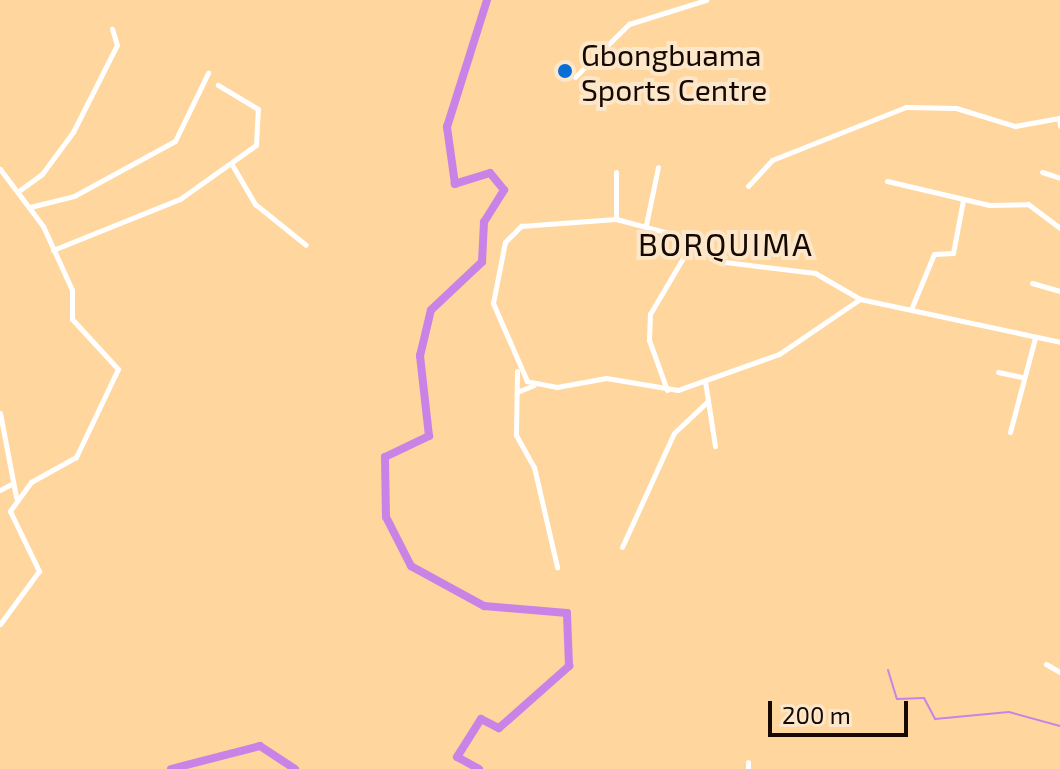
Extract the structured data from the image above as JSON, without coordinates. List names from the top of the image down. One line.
{"districts":["BORQUIMA"],"places":["Gbongbuama Sports Centre"],"scale_bar":"200 m"}
